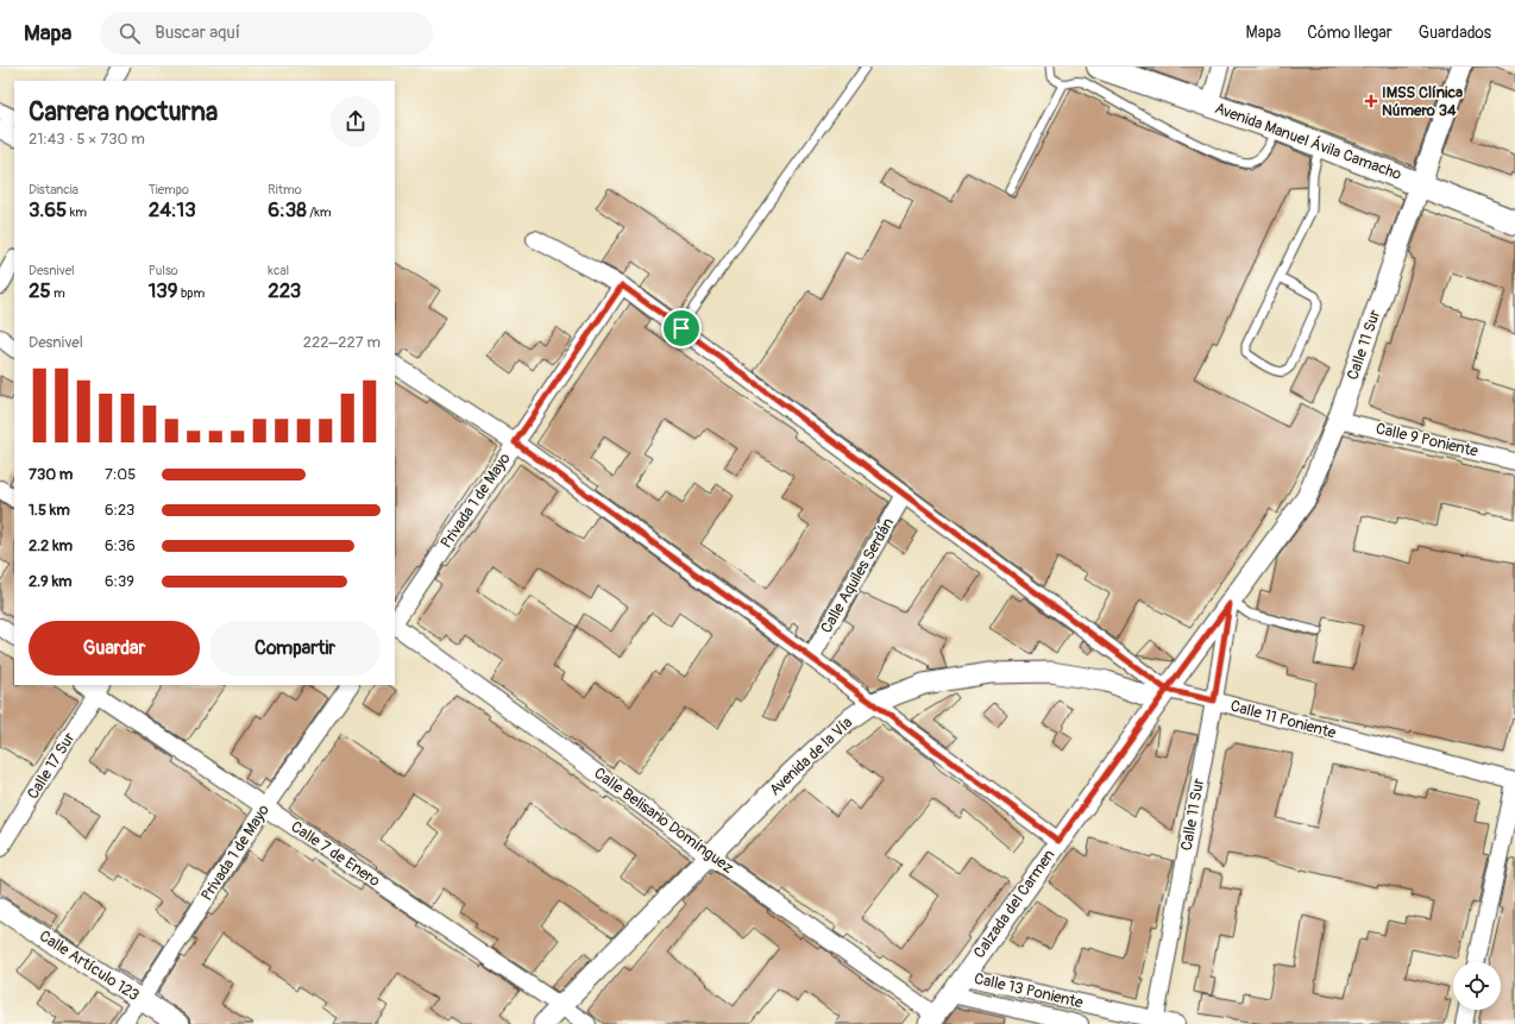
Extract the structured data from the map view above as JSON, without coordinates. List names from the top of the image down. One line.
{"streets":{"main road":["Avenida Manuel Ávila Camacho"],"street":["Calle 11 Sur","Calle 9 Poniente","Privada 1 de Mayo","Calle Aquiles Serdán","Calle 11 Poniente","Avenida de la Vía","Calle 17 Sur","Calle Belisario Domínguez","Calle 7 de Enero","Calzada del Carmen","Calle Artículo 123","Calle 13 Poniente"]},"crossings":[["Avenida Manuel Ávila Camacho","Calle 11 Sur"],["Calle 11 Sur","Calle 9 Poniente"],["Calle 11 Sur","Calle 11 Poniente"],["Calle 11 Sur","Calzada del Carmen"],["Calle 11 Sur","Calle 13 Poniente"],["Privada 1 de Mayo","Calle 11 Poniente"],["Privada 1 de Mayo","Calle 7 de Enero"],["Privada 1 de Mayo","Calle Artículo 123"],["Calle Aquiles Serdán","Calle 11 Poniente"],["Calle 11 Poniente","Avenida de la Vía"],["Calle 11 Poniente","Calzada del Carmen"],["Avenida de la Vía","Calle Belisario Domínguez"],["Avenida de la Vía","Calle 7 de Enero"],["Avenida de la Vía","Calzada del Carmen"],["Calle 17 Sur","Calle 7 de Enero"],["Calle Belisario Domínguez","Calzada del Carmen"],["Calzada del Carmen","Calle 13 Poniente"]],"places":{"health":["IMSS Clínica Número 34"]},"page":{"header":"Mapa","search":"Buscar aquí","nav":["Mapa","Cómo llegar","Guardados"],"heading":["Carrera nocturna","21:43 · 5 × 730 m"],"stats":[["Distancia","3.65 km"],["Tiempo","24:13"],["Ritmo","6:38 /km"],["Desnivel","25 m"],["Pulso","139 bpm"],["kcal","223"]],"chart":["Desnivel","222–227 m"],"list":[{"name":"730 m","note":"7:05"},{"name":"1.5 km","note":"6:23"},{"name":"2.2 km","note":"6:36"},{"name":"2.9 km","note":"6:39"}],"buttons":["Guardar","Compartir"]}}
